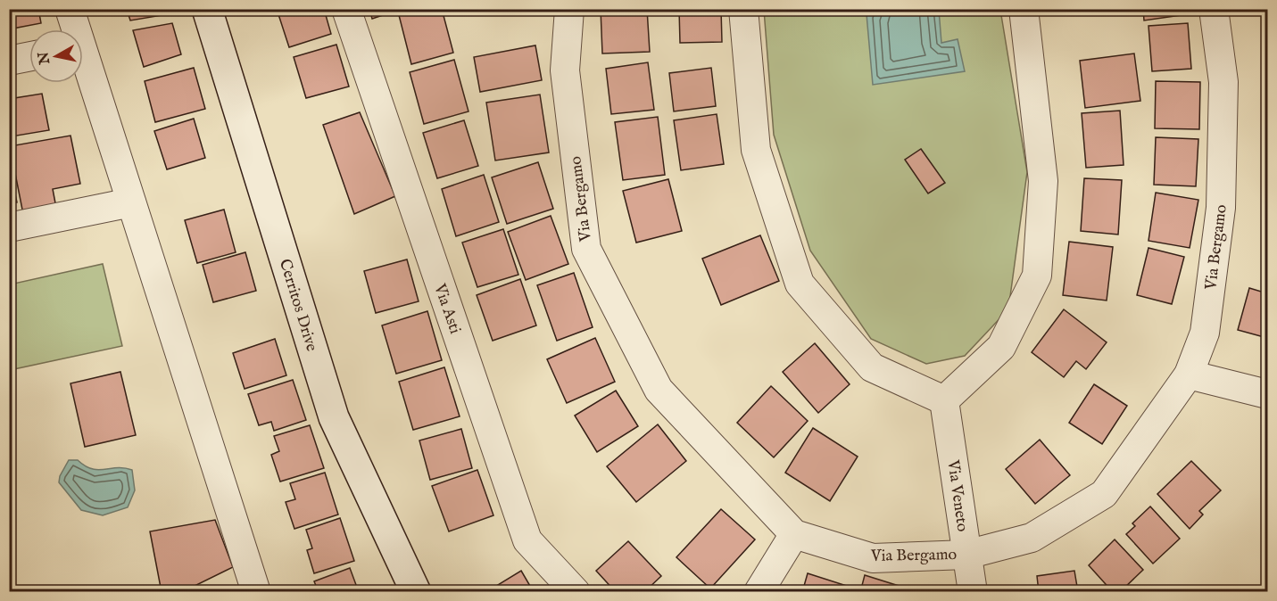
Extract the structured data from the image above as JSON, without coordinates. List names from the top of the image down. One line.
{"streets":{"street":["Via Bergamo","Cerritos Drive","Via Asti","Via Veneto"]},"crossings":[["Via Bergamo","Via Veneto"]],"north":"left"}
